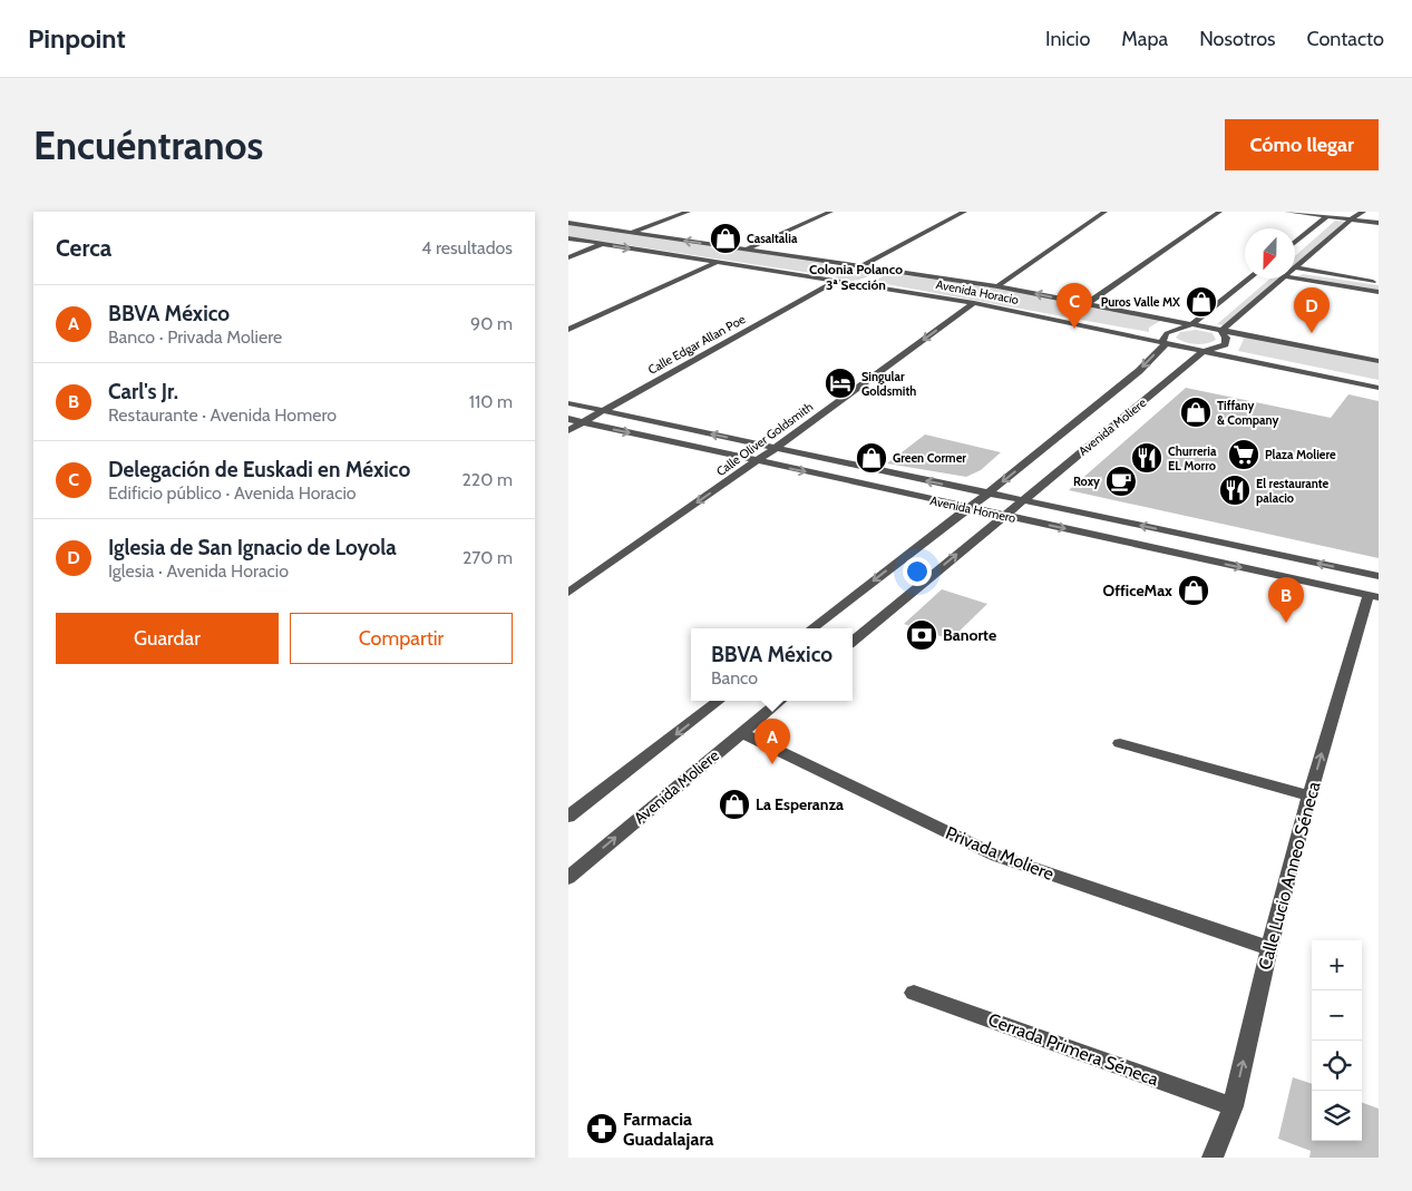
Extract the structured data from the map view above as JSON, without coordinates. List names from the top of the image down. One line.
{"streets":{"street":["Avenida Horacio","Calle Edgar Allan Poe","Avenida Moliere","Calle Oliver Goldsmith","Avenida Homero","Privada Moliere","Calle Lucio Anneo Séneca","Cerrada Primera Séneca"]},"crossings":[["Avenida Horacio","Calle Edgar Allan Poe"],["Avenida Horacio","Avenida Moliere"],["Avenida Horacio","Calle Oliver Goldsmith"],["Calle Edgar Allan Poe","Avenida Homero"],["Avenida Moliere","Avenida Homero"],["Avenida Moliere","Privada Moliere"],["Calle Oliver Goldsmith","Avenida Homero"],["Avenida Homero","Calle Lucio Anneo Séneca"],["Privada Moliere","Calle Lucio Anneo Séneca"],["Calle Lucio Anneo Séneca","Cerrada Primera Séneca"]],"one_way":["Calle Oliver Goldsmith","Calle Lucio Anneo Séneca"],"districts":["Colonia Polanco 3ª Sección"],"places":{"shop":["CasaItalia","Puros Valle MX","Tiffany & Company","Green Cormer","OfficeMax","La Esperanza"],"hotel":["Singular Goldsmith"],"supermarket":["Plaza Moliere"],"restaurant":["Churreria EL Morro","El restaurante palacio"],"cafe":["Roxy"],"bank":["Banorte"],"pharmacy":["Farmacia Guadalajara"]},"north":"bottom","page":{"header":"Pinpoint","nav":["Inicio","Mapa","Nosotros","Contacto"],"buttons":["Cómo llegar",["Guardar","Compartir"]],"title":"Encuéntranos","heading":["Cerca","4 resultados"],"pins":["C","D","B","A"],"list":[{"mark":"A","name":"BBVA México","note":"Banco · Privada Moliere","value":"90 m"},{"mark":"B","name":"Carl's Jr.","note":"Restaurante · Avenida Homero","value":"110 m"},{"mark":"C","name":"Delegación de Euskadi en México","note":"Edificio público · Avenida Horacio","value":"220 m"},{"mark":"D","name":"Iglesia de San Ignacio de Loyola","note":"Iglesia · Avenida Horacio","value":"270 m"}],"popup":["BBVA México","Banco"],"map_buttons":["+","−"]}}
